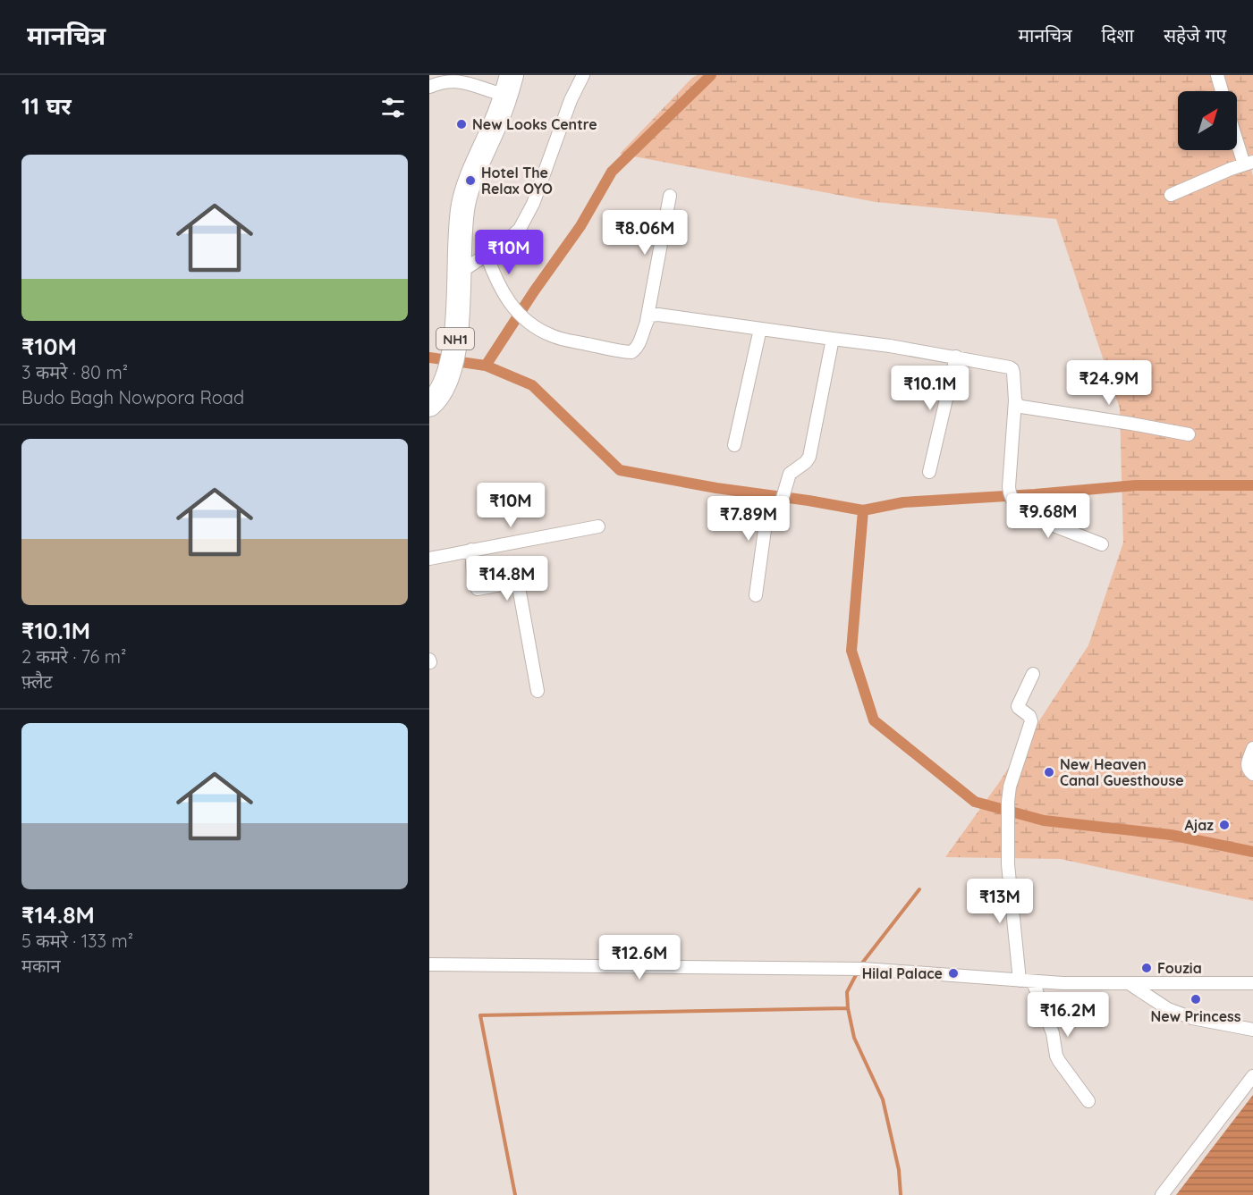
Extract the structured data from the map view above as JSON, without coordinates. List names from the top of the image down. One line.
{"streets":{"highway":["NH1"]},"places":["New Looks Centre","Hotel The Relax OYO","New Heaven Canal Guesthouse","Ajaz","Fouzia","Hilal Palace","New Princess"],"north":"top right","page":{"header":"मानचित्र","nav":["मानचित्र","दिशा","सहेजे गए"],"heading":"11 घर","list":[{"name":"₹10M","note":"3 कमरे · 80 m² · Budo Bagh Nowpora Road"},{"name":"₹10.1M","note":"2 कमरे · 76 m² · फ़्लैट"},{"name":"₹14.8M","note":"5 कमरे · 133 m² · मकान"}],"price":["₹8.06M","₹10M","₹24.9M","₹10.1M","₹10M","₹9.68M","₹7.89M","₹14.8M","₹13M","₹12.6M","₹16.2M"]}}
